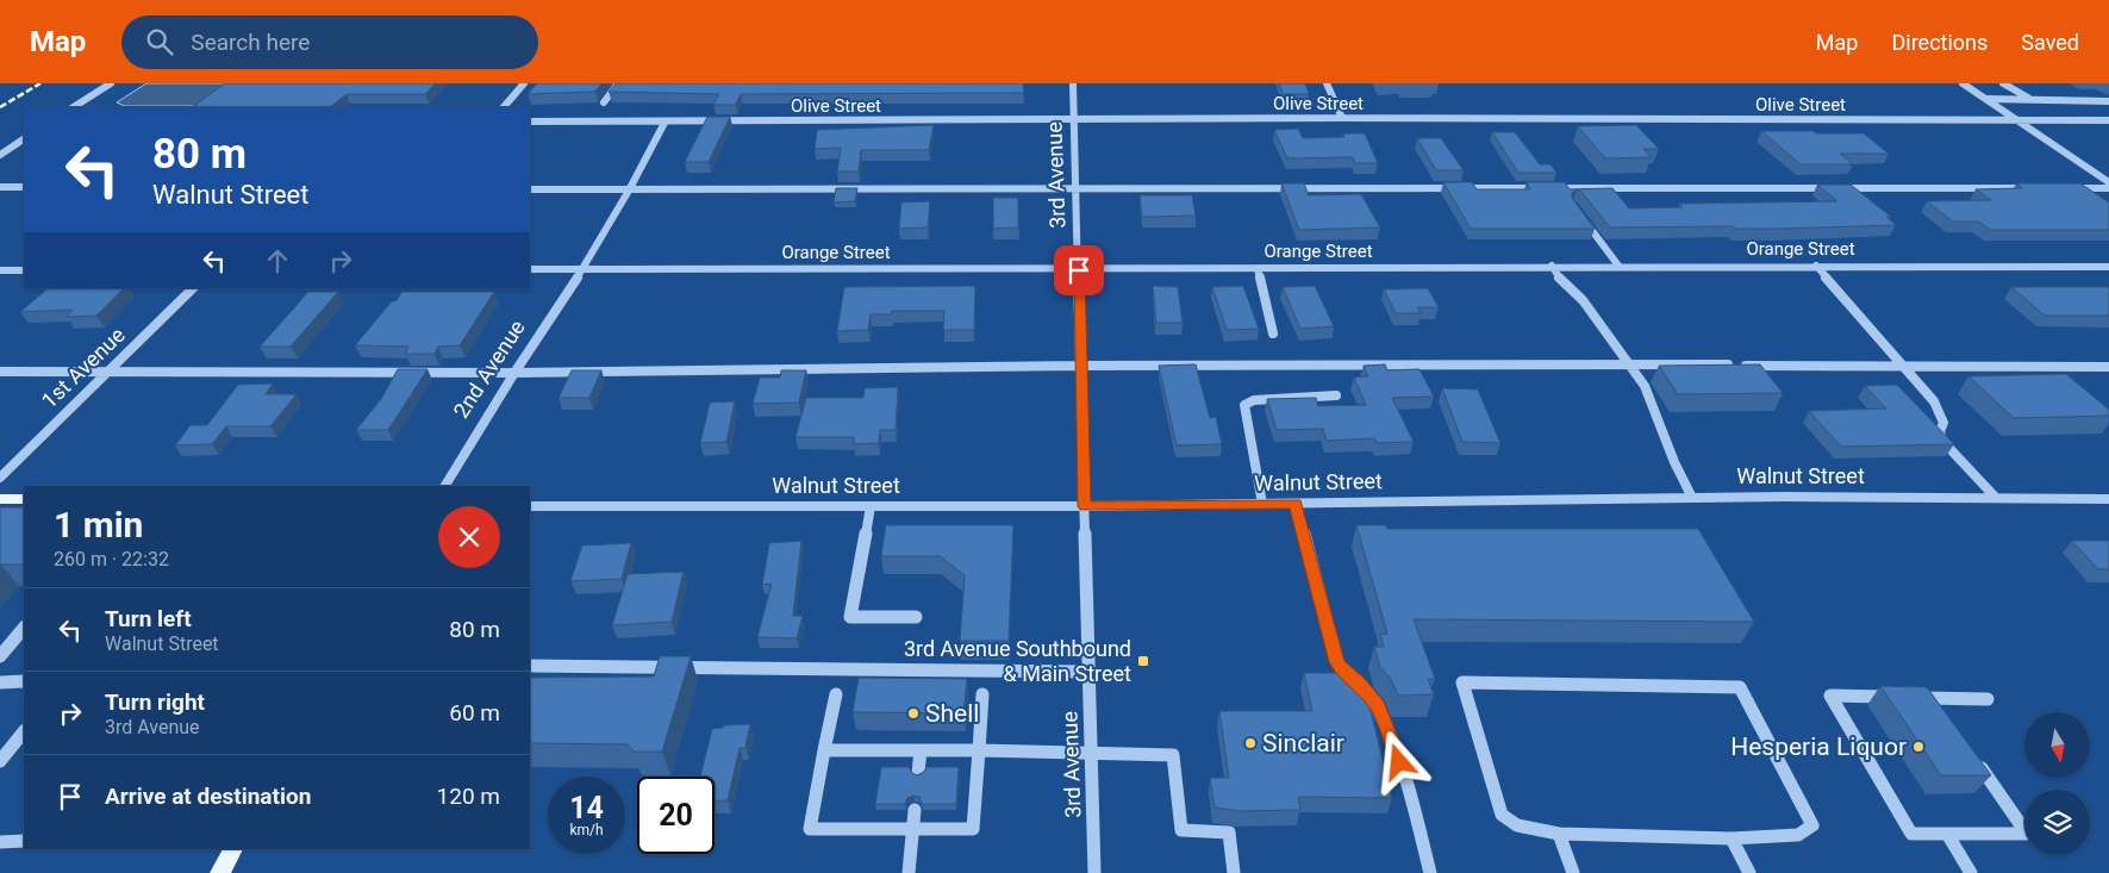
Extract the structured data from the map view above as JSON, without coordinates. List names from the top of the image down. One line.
{"streets":{"street":["Olive Street","3rd Avenue","Orange Street","1st Avenue","2nd Avenue","Walnut Street"]},"crossings":[["Olive Street","3rd Avenue"],["Olive Street","2nd Avenue"],["3rd Avenue","Orange Street"],["3rd Avenue","Walnut Street"],["Orange Street","2nd Avenue"]],"places":{"transit":["3rd Avenue Southbound & Main Street"],"other":["Shell","Sinclair","Hesperia Liquor"]},"north":"bottom","page":{"header":"Map","search":"Search here","nav":["Map","Directions","Saved"],"turn":["80 m","Walnut Street"],"heading":["1 min","260 m · 22:32"],"list":[{"name":"Turn left","note":"Walnut Street","value":"80 m"},{"name":"Turn right","note":"3rd Avenue","value":"60 m"},{"name":"Arrive at destination","value":"120 m"}],"speed":"14 km/h","limit":"20"}}
